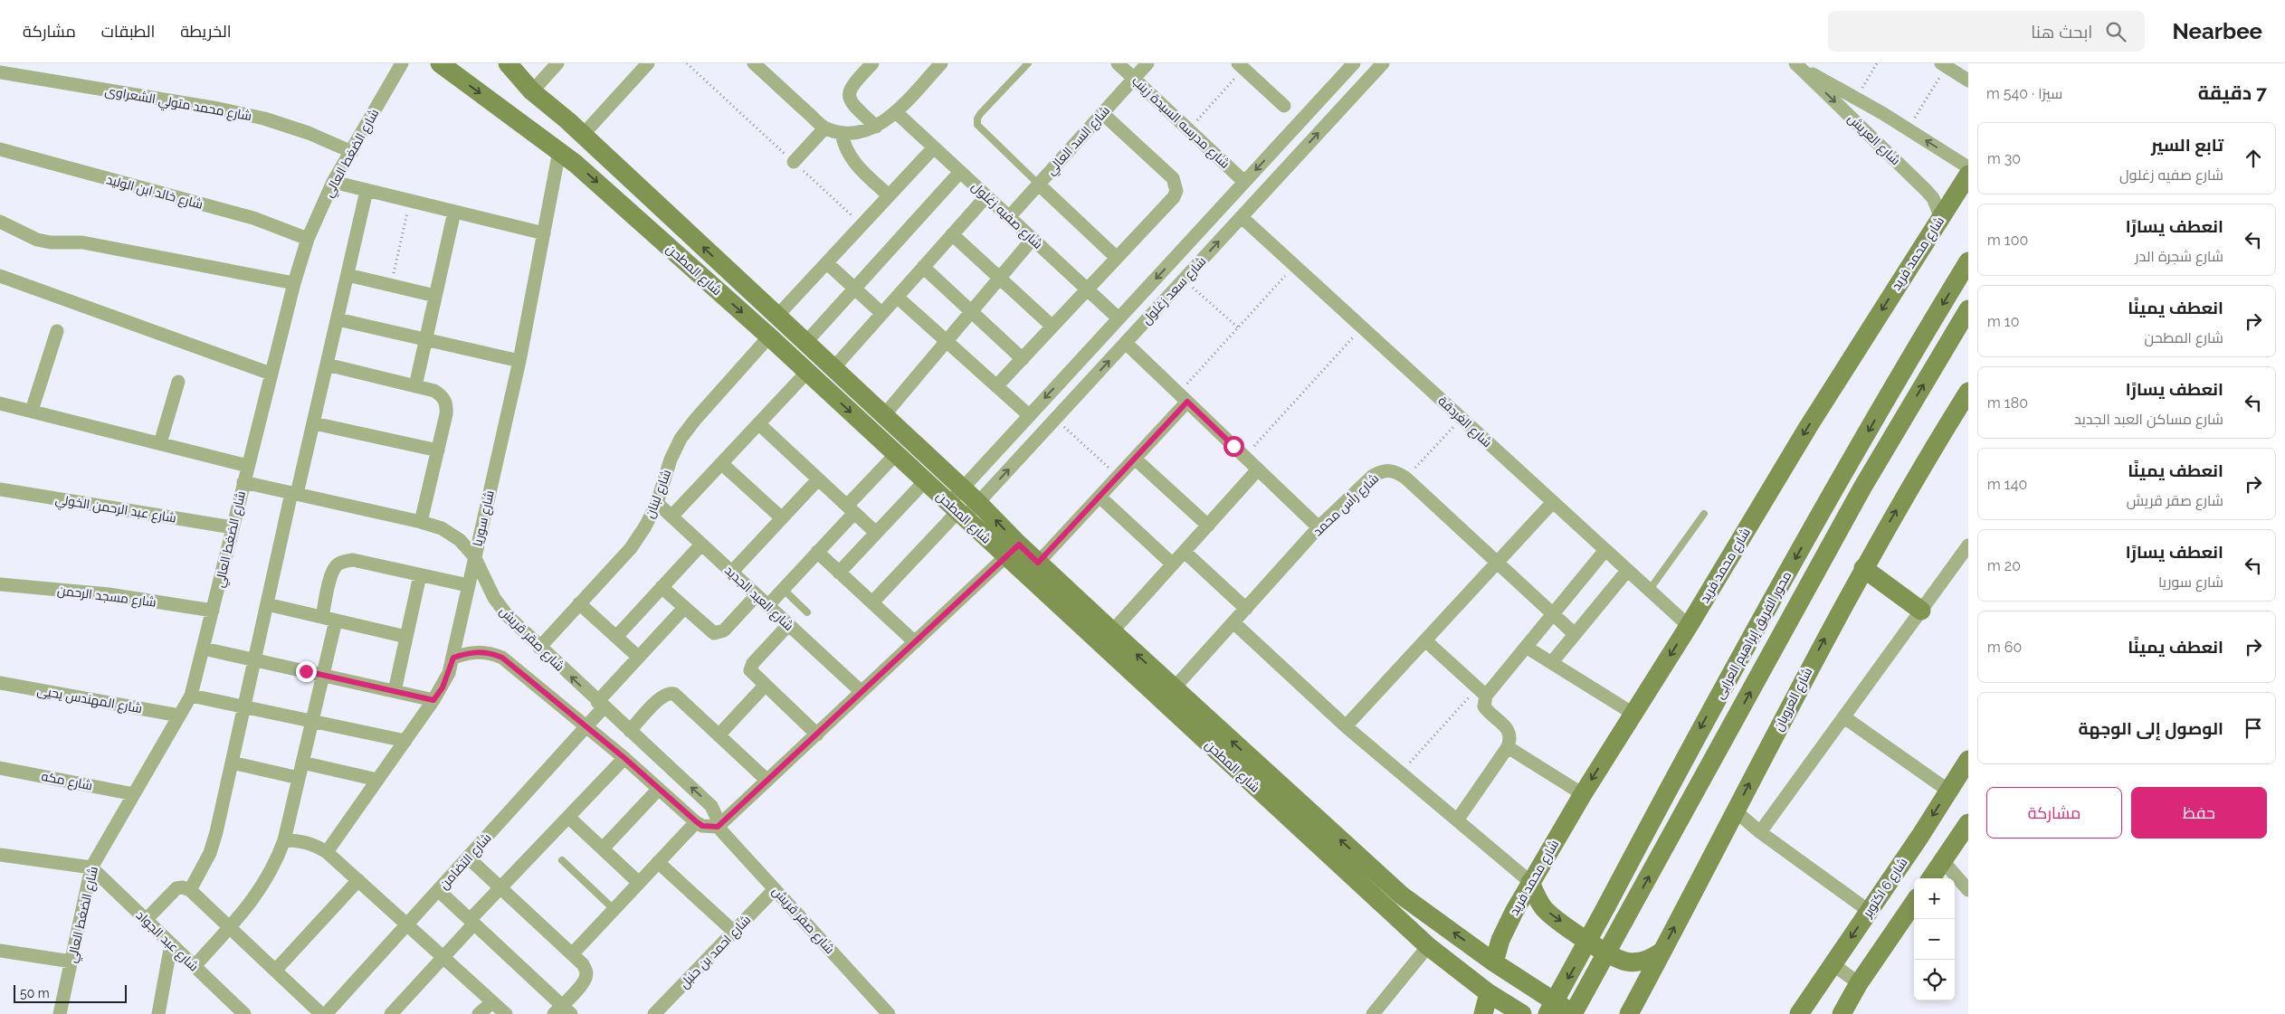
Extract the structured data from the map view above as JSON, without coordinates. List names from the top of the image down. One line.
{"streets":{"street":["شارع محمد متولي الشعراوى","شارع مدرسه السيدة زينب","شارع العريش","شارع السد العالي","شارع الضغط العالي","شارع خالد ابن الوليد","شارع صفيه زغلول","شارع محمد فريد","شارع المطحن","شارع سعد زغلول","شارع الغردقة","شارع لبنان","شارع رأس محمد","شارع عبد الرحمن الخولي","شارع سوريا","شارع مسجد الرحمن","شارع العبد الجديد","محور الفريق إبراهيم العرابى","شارع صقر قريش","شارع المهندس يحيى","شارع العروبان","شارع مكه","شارع التضامن","شارع 6 اكتوبر","شارع عبد الجواد","شارع احمد بن حنبل"]},"crossings":[["شارع محمد متولي الشعراوى","شارع الضغط العالي"],["شارع مدرسه السيدة زينب","شارع السد العالي"],["شارع مدرسه السيدة زينب","شارع سعد زغلول"],["شارع العريش","شارع محمد فريد"],["شارع السد العالي","شارع صفيه زغلول"],["شارع الضغط العالي","شارع خالد ابن الوليد"],["شارع الضغط العالي","شارع عبد الرحمن الخولي"],["شارع الضغط العالي","شارع مسجد الرحمن"],["شارع الضغط العالي","شارع صقر قريش"],["شارع الضغط العالي","شارع المهندس يحيى"],["شارع الضغط العالي","شارع مكه"],["شارع الضغط العالي","شارع عبد الجواد"],["شارع صفيه زغلول","شارع سعد زغلول"],["شارع محمد فريد","شارع المطحن"],["شارع محمد فريد","شارع الغردقة"],["شارع المطحن","شارع سعد زغلول"],["شارع المطحن","شارع لبنان"],["شارع المطحن","شارع رأس محمد"],["شارع المطحن","شارع سوريا"],["شارع المطحن","محور الفريق إبراهيم العرابى"],["شارع سعد زغلول","شارع الغردقة"],["شارع لبنان","شارع العبد الجديد"],["شارع لبنان","شارع صقر قريش"],["شارع سوريا","شارع صقر قريش"],["شارع صقر قريش","شارع التضامن"],["شارع صقر قريش","شارع احمد بن حنبل"]],"scale_bar":"50 m","page":{"header":"Nearbee","search":"ابحث هنا","nav":["الخريطة","الطبقات","مشاركة"],"heading":["7 دقيقة","سيرًا · 540 m"],"list":[["تابع السير","شارع صفيه زغلول","30 m"],["انعطف يسارًا","شارع شجرة الدر","100 m"],["انعطف يمينًا","شارع المطحن","10 m"],["انعطف يسارًا","شارع مساكن العبد الجديد","180 m"],["انعطف يمينًا","شارع صقر قريش","140 m"],["انعطف يسارًا","شارع سوريا","20 m"],["انعطف يمينًا","60 m"],"الوصول إلى الوجهة"],"buttons":["حفظ","مشاركة"],"map_buttons":["+","−"],"scale":"50 m"}}
